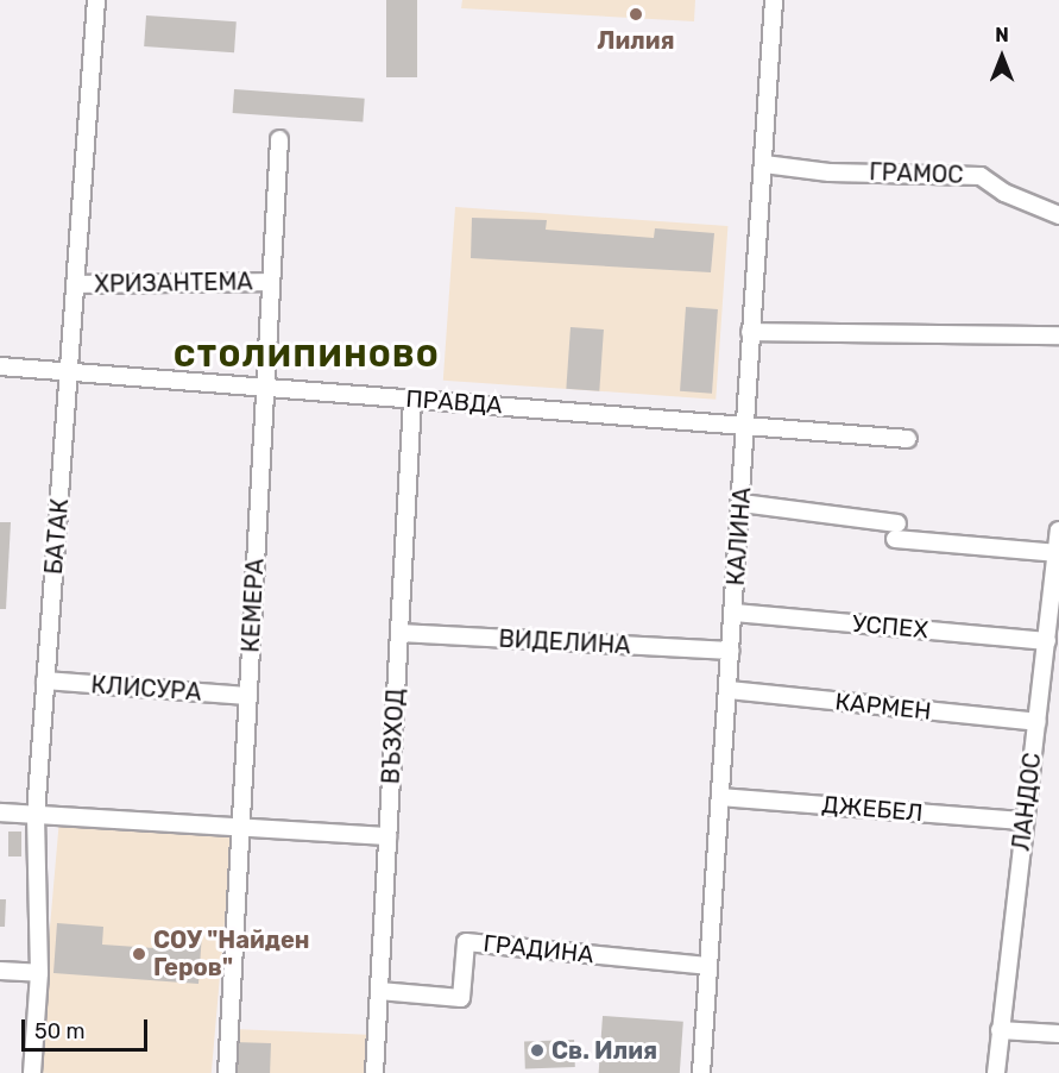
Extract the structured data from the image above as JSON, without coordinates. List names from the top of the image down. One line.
{"streets":{"street":["ГРАМОС","ХРИЗАНТЕМА","ПРАВДА","БАТАК","КАЛИНА","КЕМЕРА","УСПЕХ","ВИДЕЛИНА","КЛИСУРА","КАРМЕН","ВЪЗХОД","ЛАНДОС","ДЖЕБЕЛ","ГРАДИНА"]},"crossings":[["ГРАМОС","КАЛИНА"],["ХРИЗАНТЕМА","БАТАК"],["ХРИЗАНТЕМА","КЕМЕРА"],["ПРАВДА","БАТАК"],["ПРАВДА","КАЛИНА"],["ПРАВДА","КЕМЕРА"],["ПРАВДА","ВЪЗХОД"],["БАТАК","КЛИСУРА"],["КАЛИНА","УСПЕХ"],["КАЛИНА","ВИДЕЛИНА"],["КАЛИНА","КАРМЕН"],["КАЛИНА","ДЖЕБЕЛ"],["КАЛИНА","ГРАДИНА"],["КЕМЕРА","КЛИСУРА"],["УСПЕХ","ЛАНДОС"],["ВИДЕЛИНА","ВЪЗХОД"],["КАРМЕН","ЛАНДОС"],["ВЪЗХОД","ГРАДИНА"],["ЛАНДОС","ДЖЕБЕЛ"]],"districts":["СТОЛИПИНОВО"],"places":["Лилия","СОУ \"Найден Геров\"","Св. Илия"],"scale_bar":"50 m","north":"top"}
